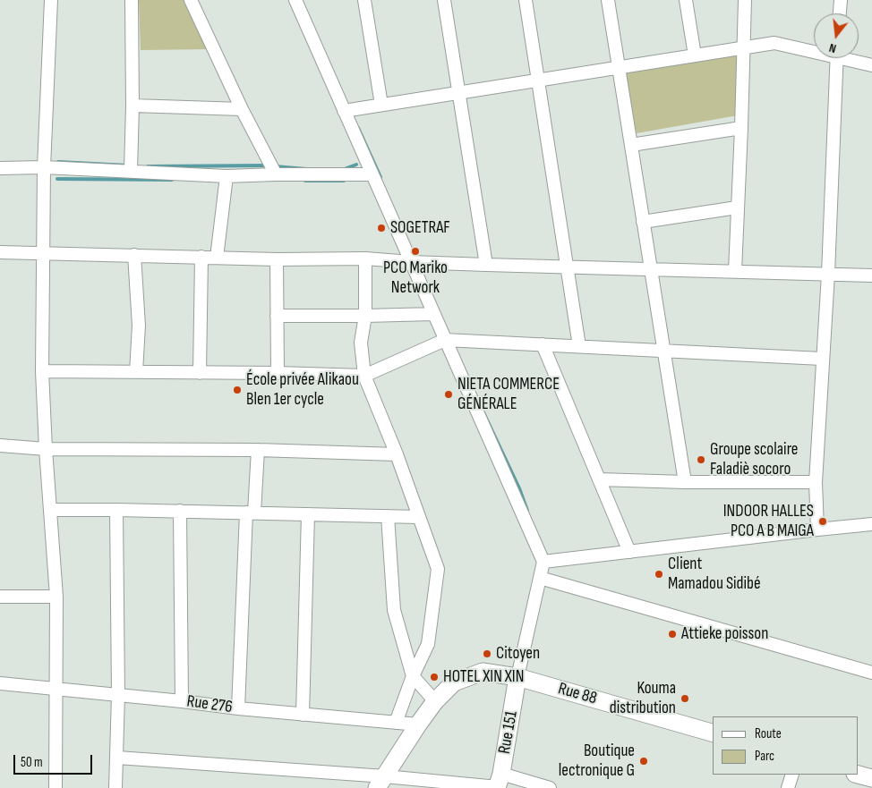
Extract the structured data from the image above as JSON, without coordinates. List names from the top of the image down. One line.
{"streets":{"main road":["Rue 88","Rue 151"],"street":["Rue 276"]},"crossings":[["Rue 88","Rue 276"],["Rue 88","Rue 151"]],"places":["SOGETRAF","PCO Mariko Network","École privée Alikaou Blen 1er cycle","NIETA COMMERCE GÉNÉRALE","Groupe scolaire Faladiè socoro","INDOOR HALLES PCO A B MAIGA","Client Mamadou Sidibé","Attieke poisson","Citoyen","HOTEL XIN XIN","Kouma distribution","Boutique lectronique G"],"legend":["Route","Parc"],"scale_bar":"50 m","north":"bottom"}
